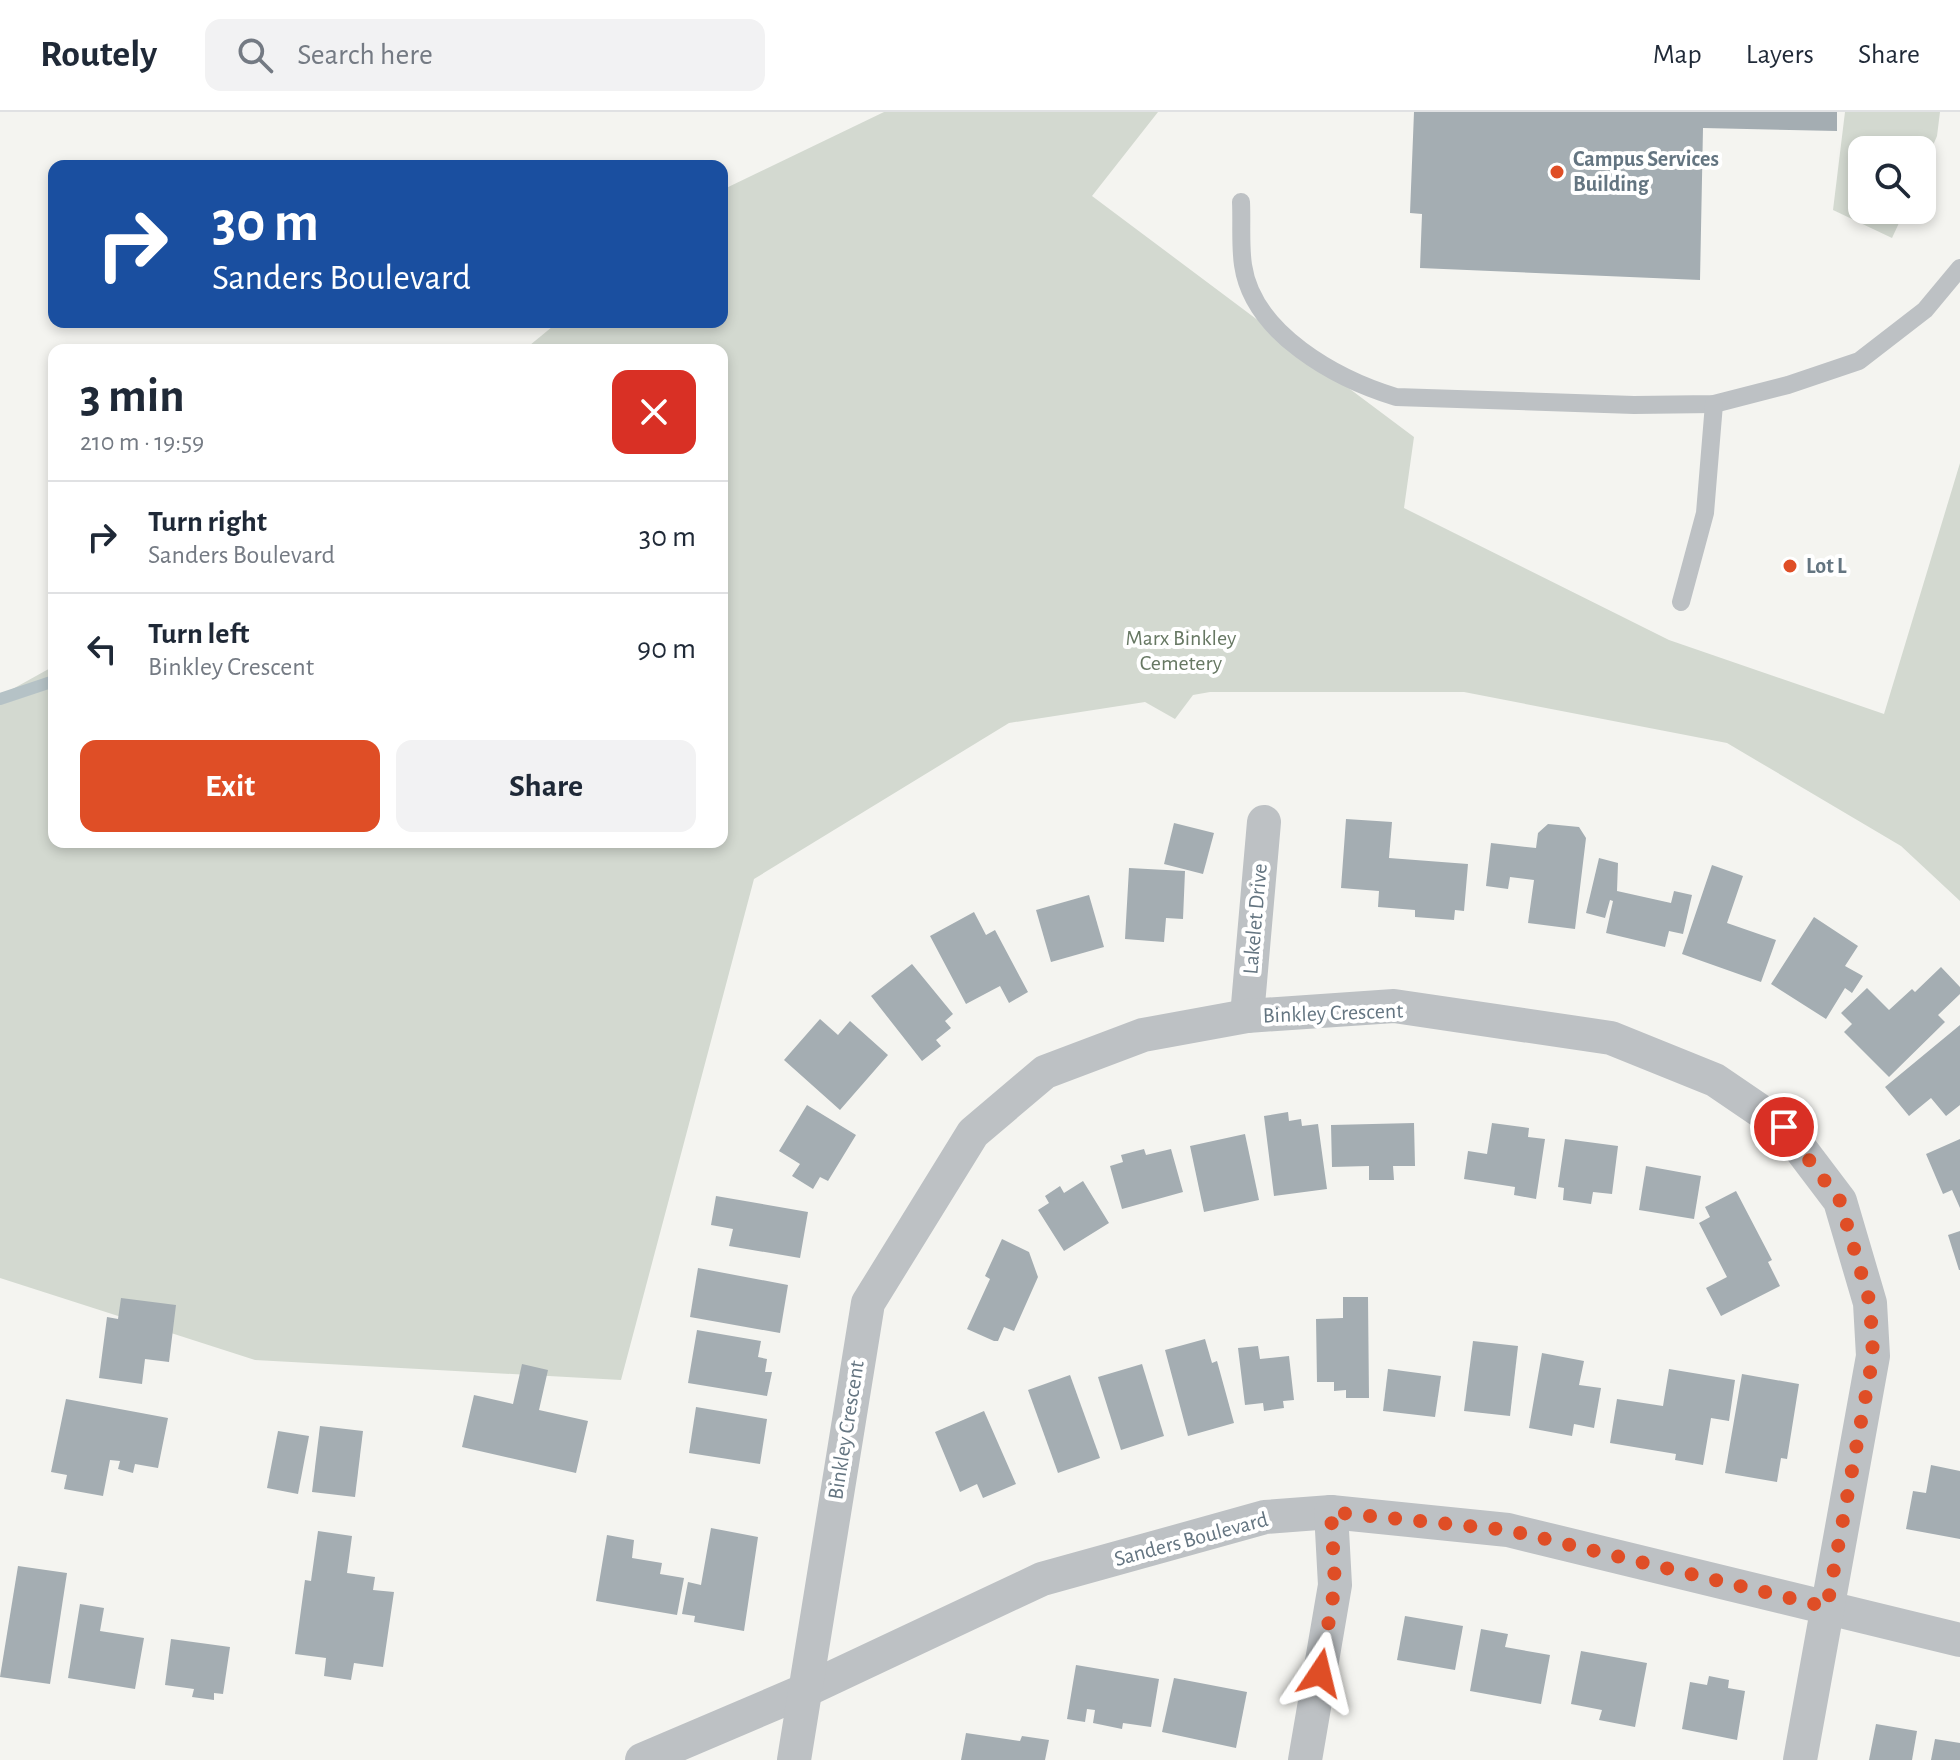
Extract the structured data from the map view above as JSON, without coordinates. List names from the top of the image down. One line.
{"streets":{"street":["Lakelet Drive","Binkley Crescent","Sanders Boulevard"]},"crossings":[["Lakelet Drive","Binkley Crescent"],["Binkley Crescent","Sanders Boulevard"]],"parks":["Marx Binkley Cemetery"],"places":["Campus Services Building","Lot L"],"page":{"header":"Routely","search":"Search here","nav":["Map","Layers","Share"],"turn":["30 m","Sanders Boulevard"],"heading":["3 min","210 m · 19:59"],"list":[{"name":"Turn right","note":"Sanders Boulevard","value":"30 m"},{"name":"Turn left","note":"Binkley Crescent","value":"90 m"}],"buttons":["Exit","Share"]}}
